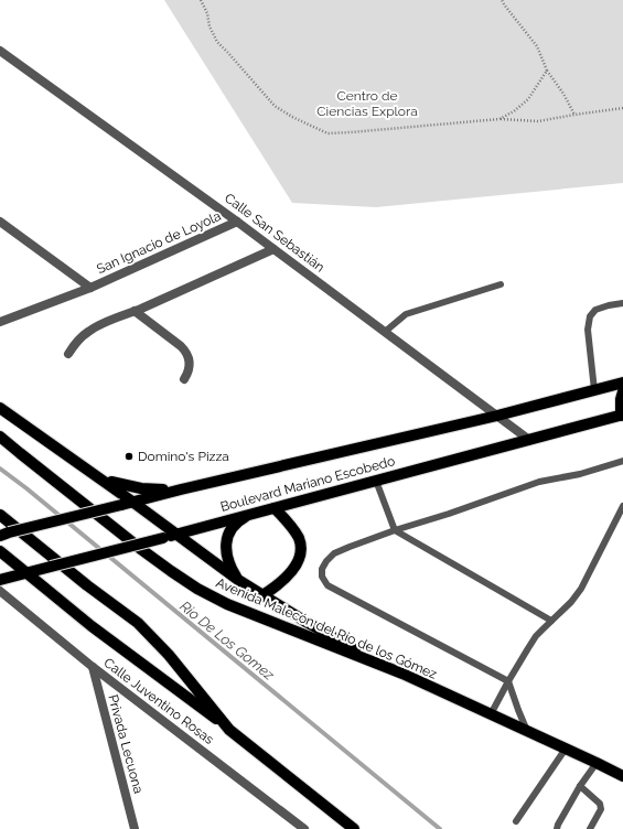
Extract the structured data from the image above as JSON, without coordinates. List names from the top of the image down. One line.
{"streets":{"main road":["Boulevard Mariano Escobedo","Avenida Malecón del Río de los Gómez"],"street":["Calle San Sebastián","San Ignacio de Loyola","Calle Juventino Rosas","Privada Lecuona"]},"crossings":[["Calle San Sebastián","San Ignacio de Loyola"],["Calle San Sebastián","Boulevard Mariano Escobedo"],["Calle Juventino Rosas","Privada Lecuona"]],"water":["Rio De Los Gomez"],"parks":["Centro de Ciencias Explora"],"places":["Domino's Pizza"]}
